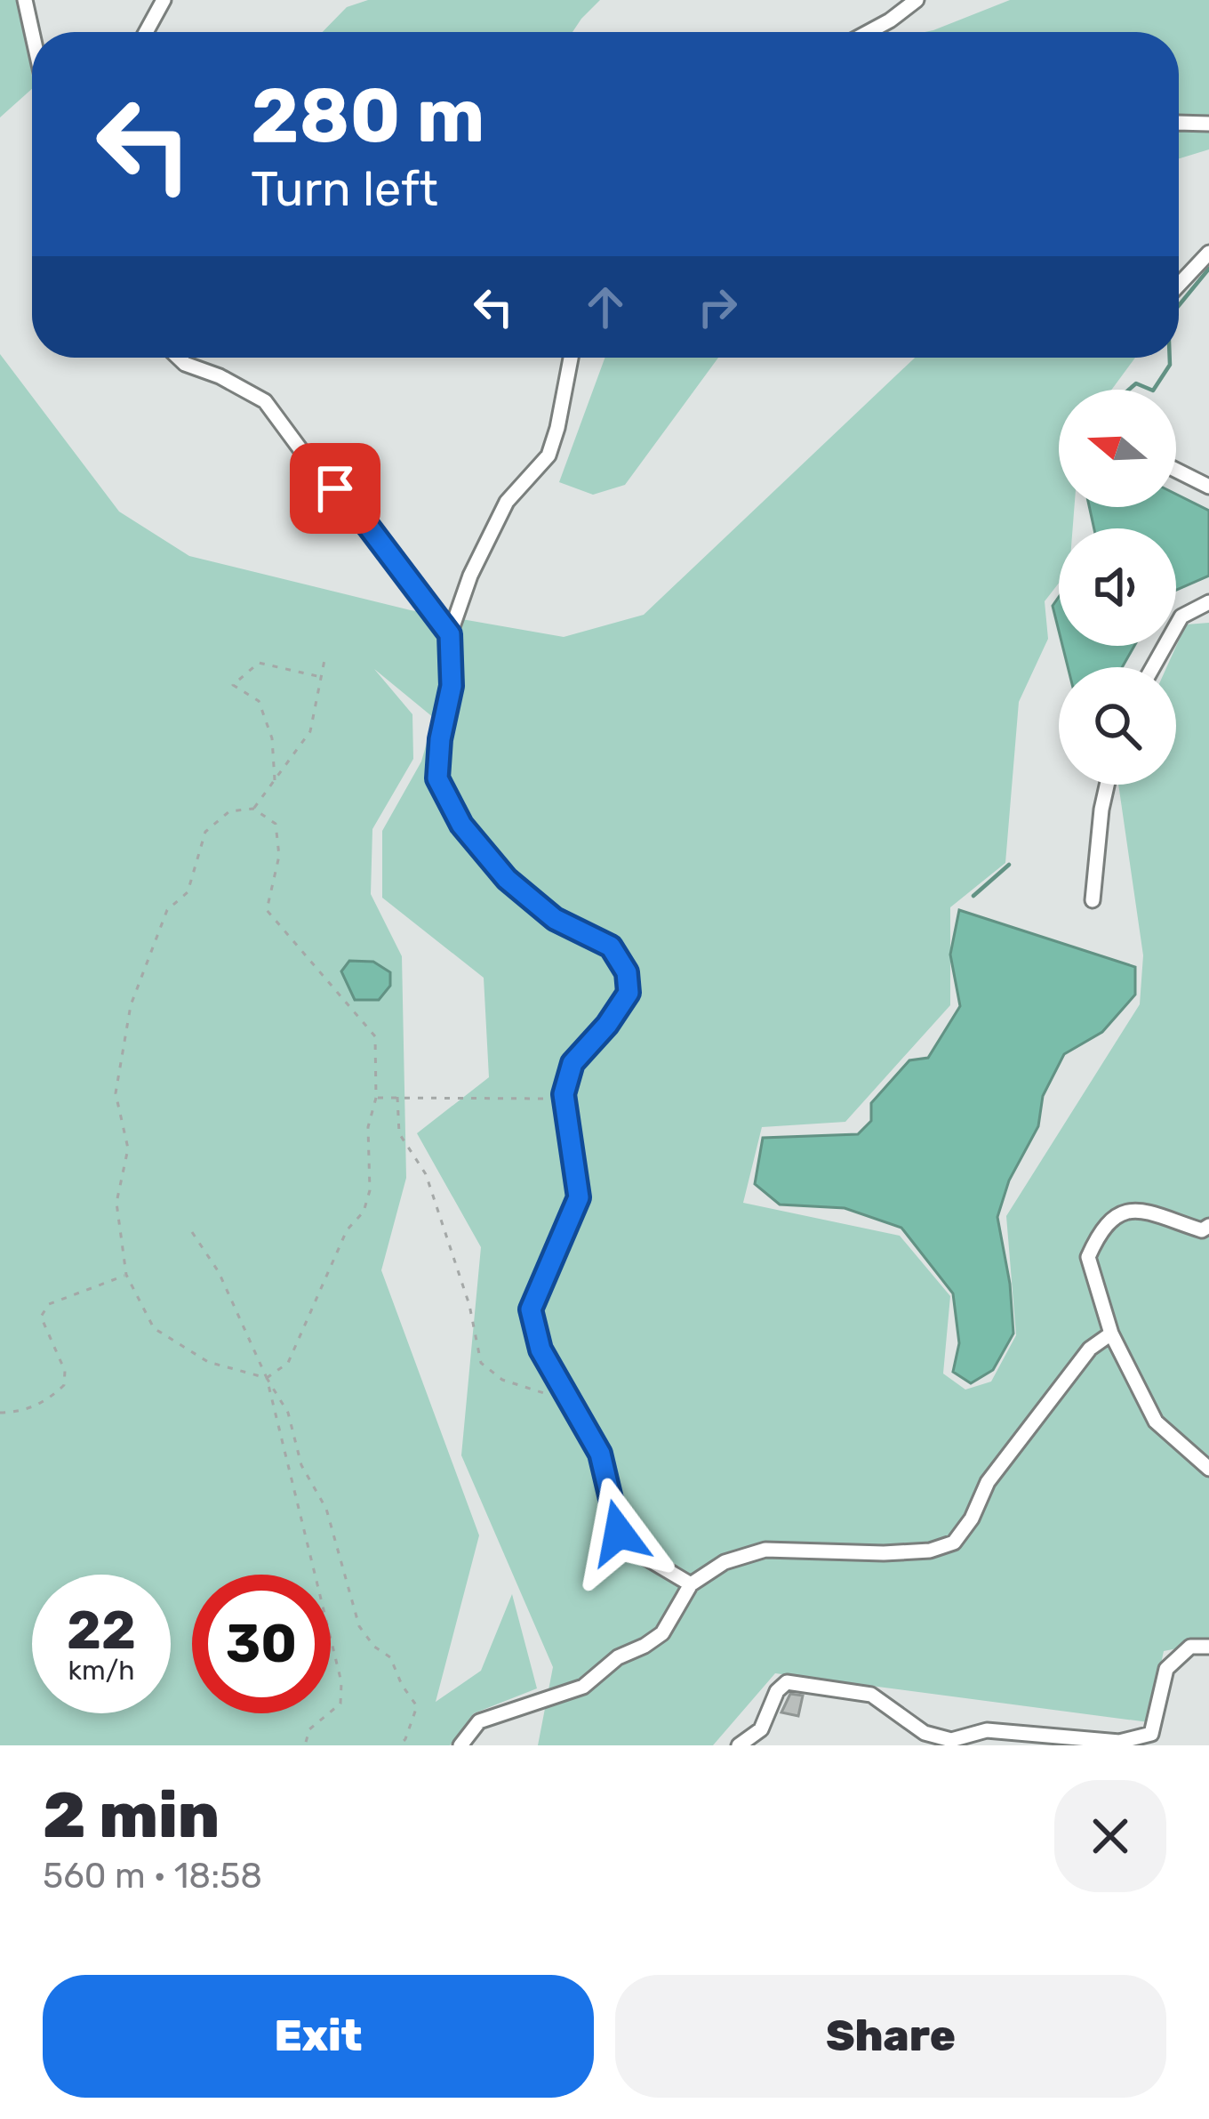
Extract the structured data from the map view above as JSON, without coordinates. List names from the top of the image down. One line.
{"north":"left","page":{"turn":["280 m","Turn left"],"speed":"22 km/h","limit":"30","heading":["2 min","560 m · 18:58"],"buttons":["Exit","Share"]}}
